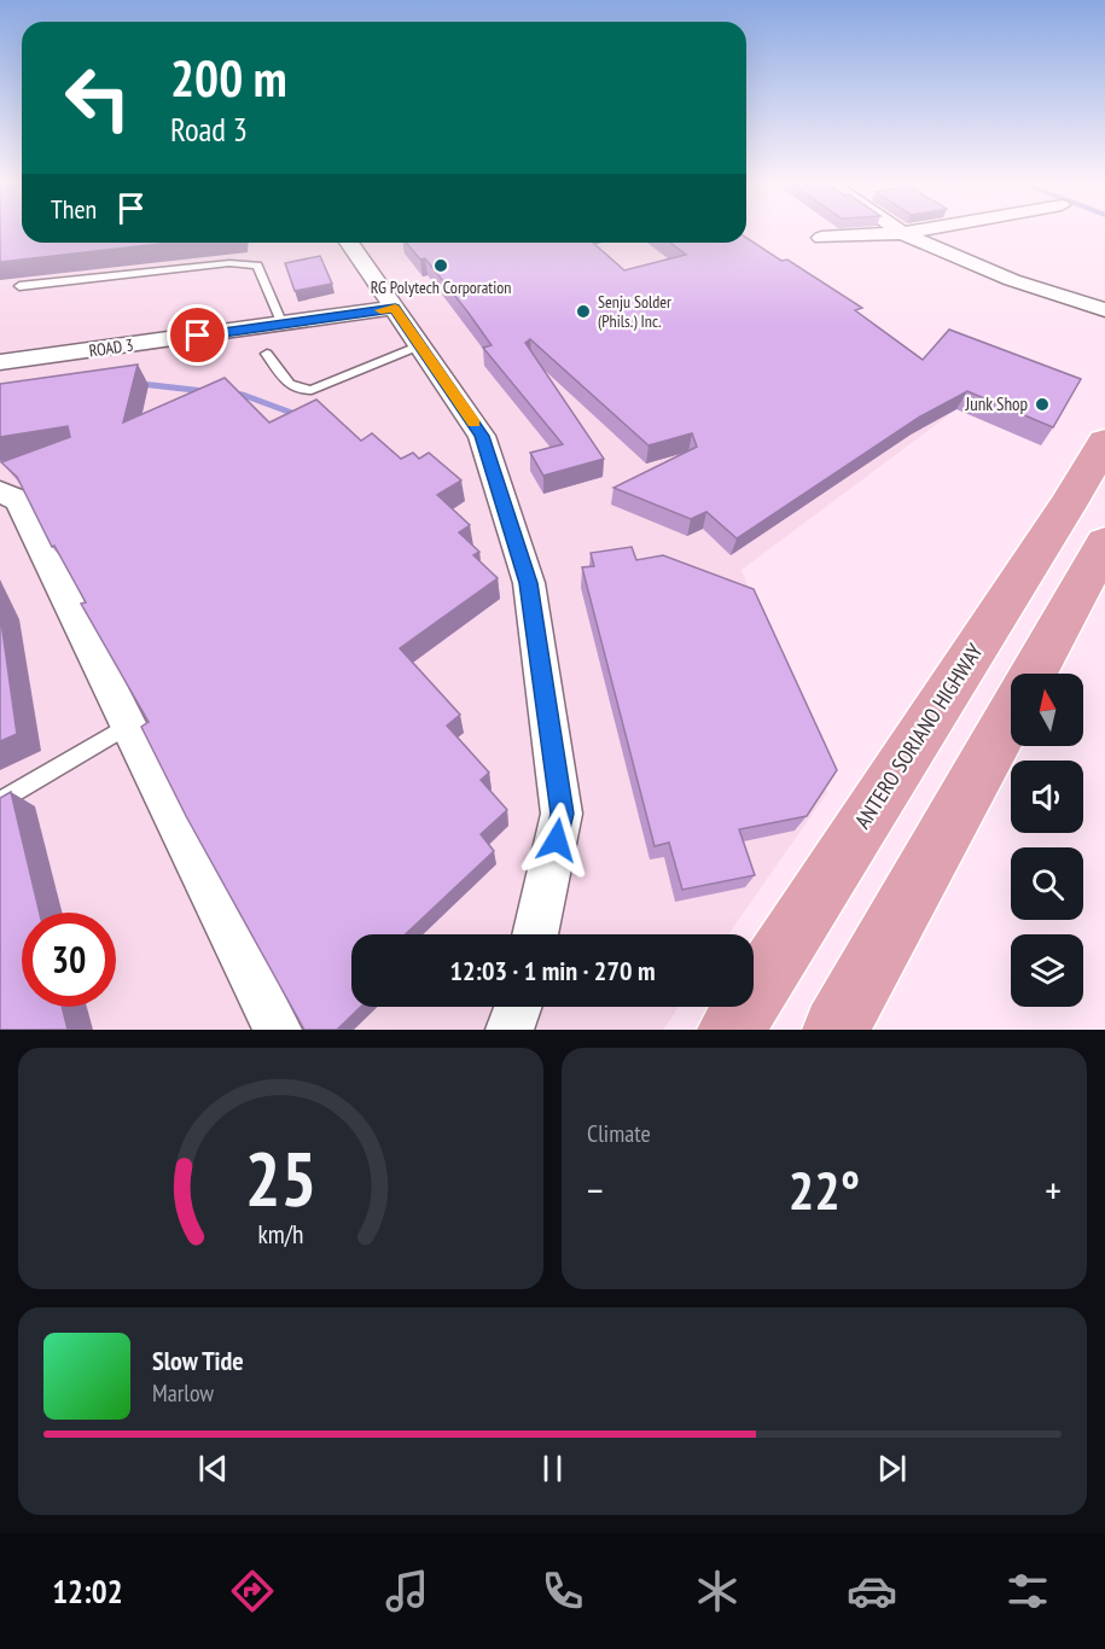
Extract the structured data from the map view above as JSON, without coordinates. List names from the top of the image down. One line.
{"streets":{"main road":["ANTERO SORIANO HIGHWAY"],"street":["ROAD 3"]},"places":["RG Polytech Corporation","Senju Solder (Phils.) Inc.","Junk Shop"],"north":"top","page":{"turn":["200 m","Road 3"],"then":"Then","limit":"30","trip":"12:03 · 1 min · 270 m","tile":"Climate","heat":["−","22°","+"],"song":["Slow Tide","Marlow"],"tabs":"12:02","gauge":["25","km/h"]}}
